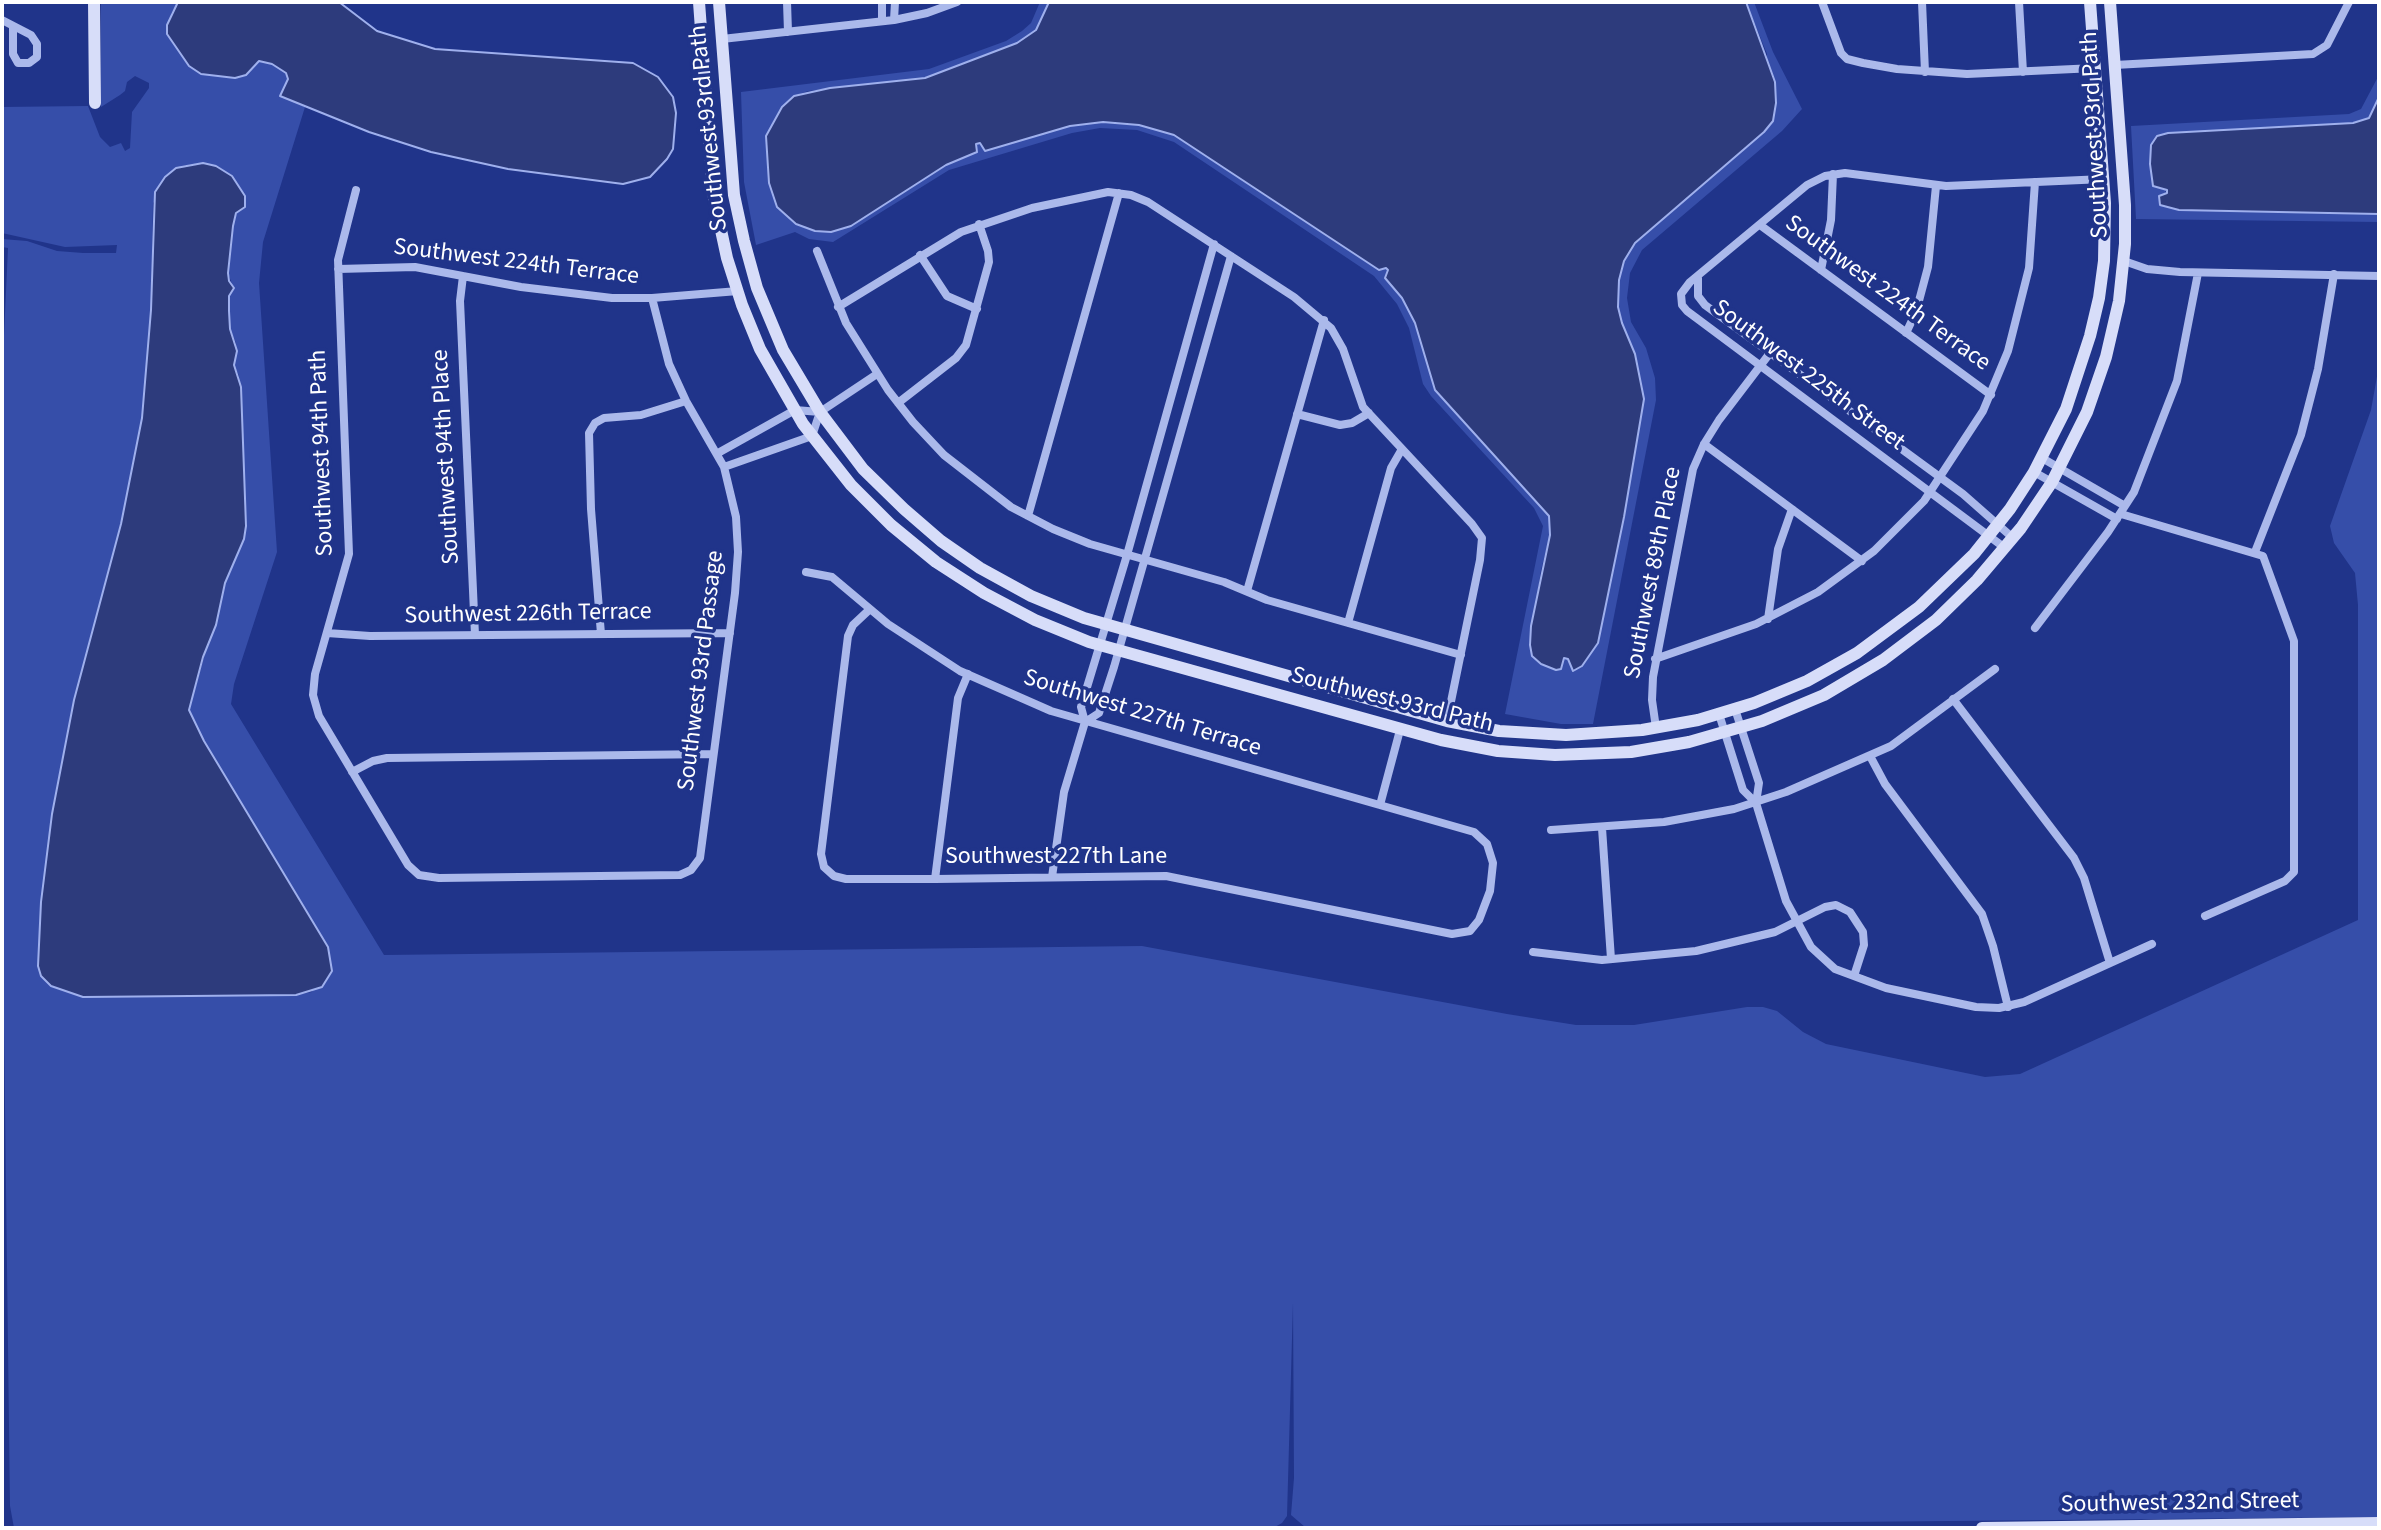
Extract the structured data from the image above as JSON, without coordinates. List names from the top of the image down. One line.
{"streets":{"street":["Southwest 93rd Path","Southwest 224th Terrace","Southwest 225th Street","Southwest 94th Path","Southwest 94th Place","Southwest 89th Place","Southwest 226th Terrace","Southwest 93rd Passage","Southwest 227th Terrace","Southwest 227th Lane","Southwest 232nd Street"]},"crossings":[["Southwest 93rd Path","Southwest 224th Terrace"],["Southwest 93rd Path","Southwest 225th Street"],["Southwest 93rd Path","Southwest 89th Place"],["Southwest 224th Terrace","Southwest 94th Path"],["Southwest 224th Terrace","Southwest 94th Place"],["Southwest 224th Terrace","Southwest 93rd Passage"],["Southwest 225th Street","Southwest 89th Place"],["Southwest 94th Path","Southwest 226th Terrace"],["Southwest 94th Path","Southwest 93rd Passage"],["Southwest 94th Place","Southwest 226th Terrace"],["Southwest 226th Terrace","Southwest 93rd Passage"],["Southwest 227th Terrace","Southwest 227th Lane"]]}
